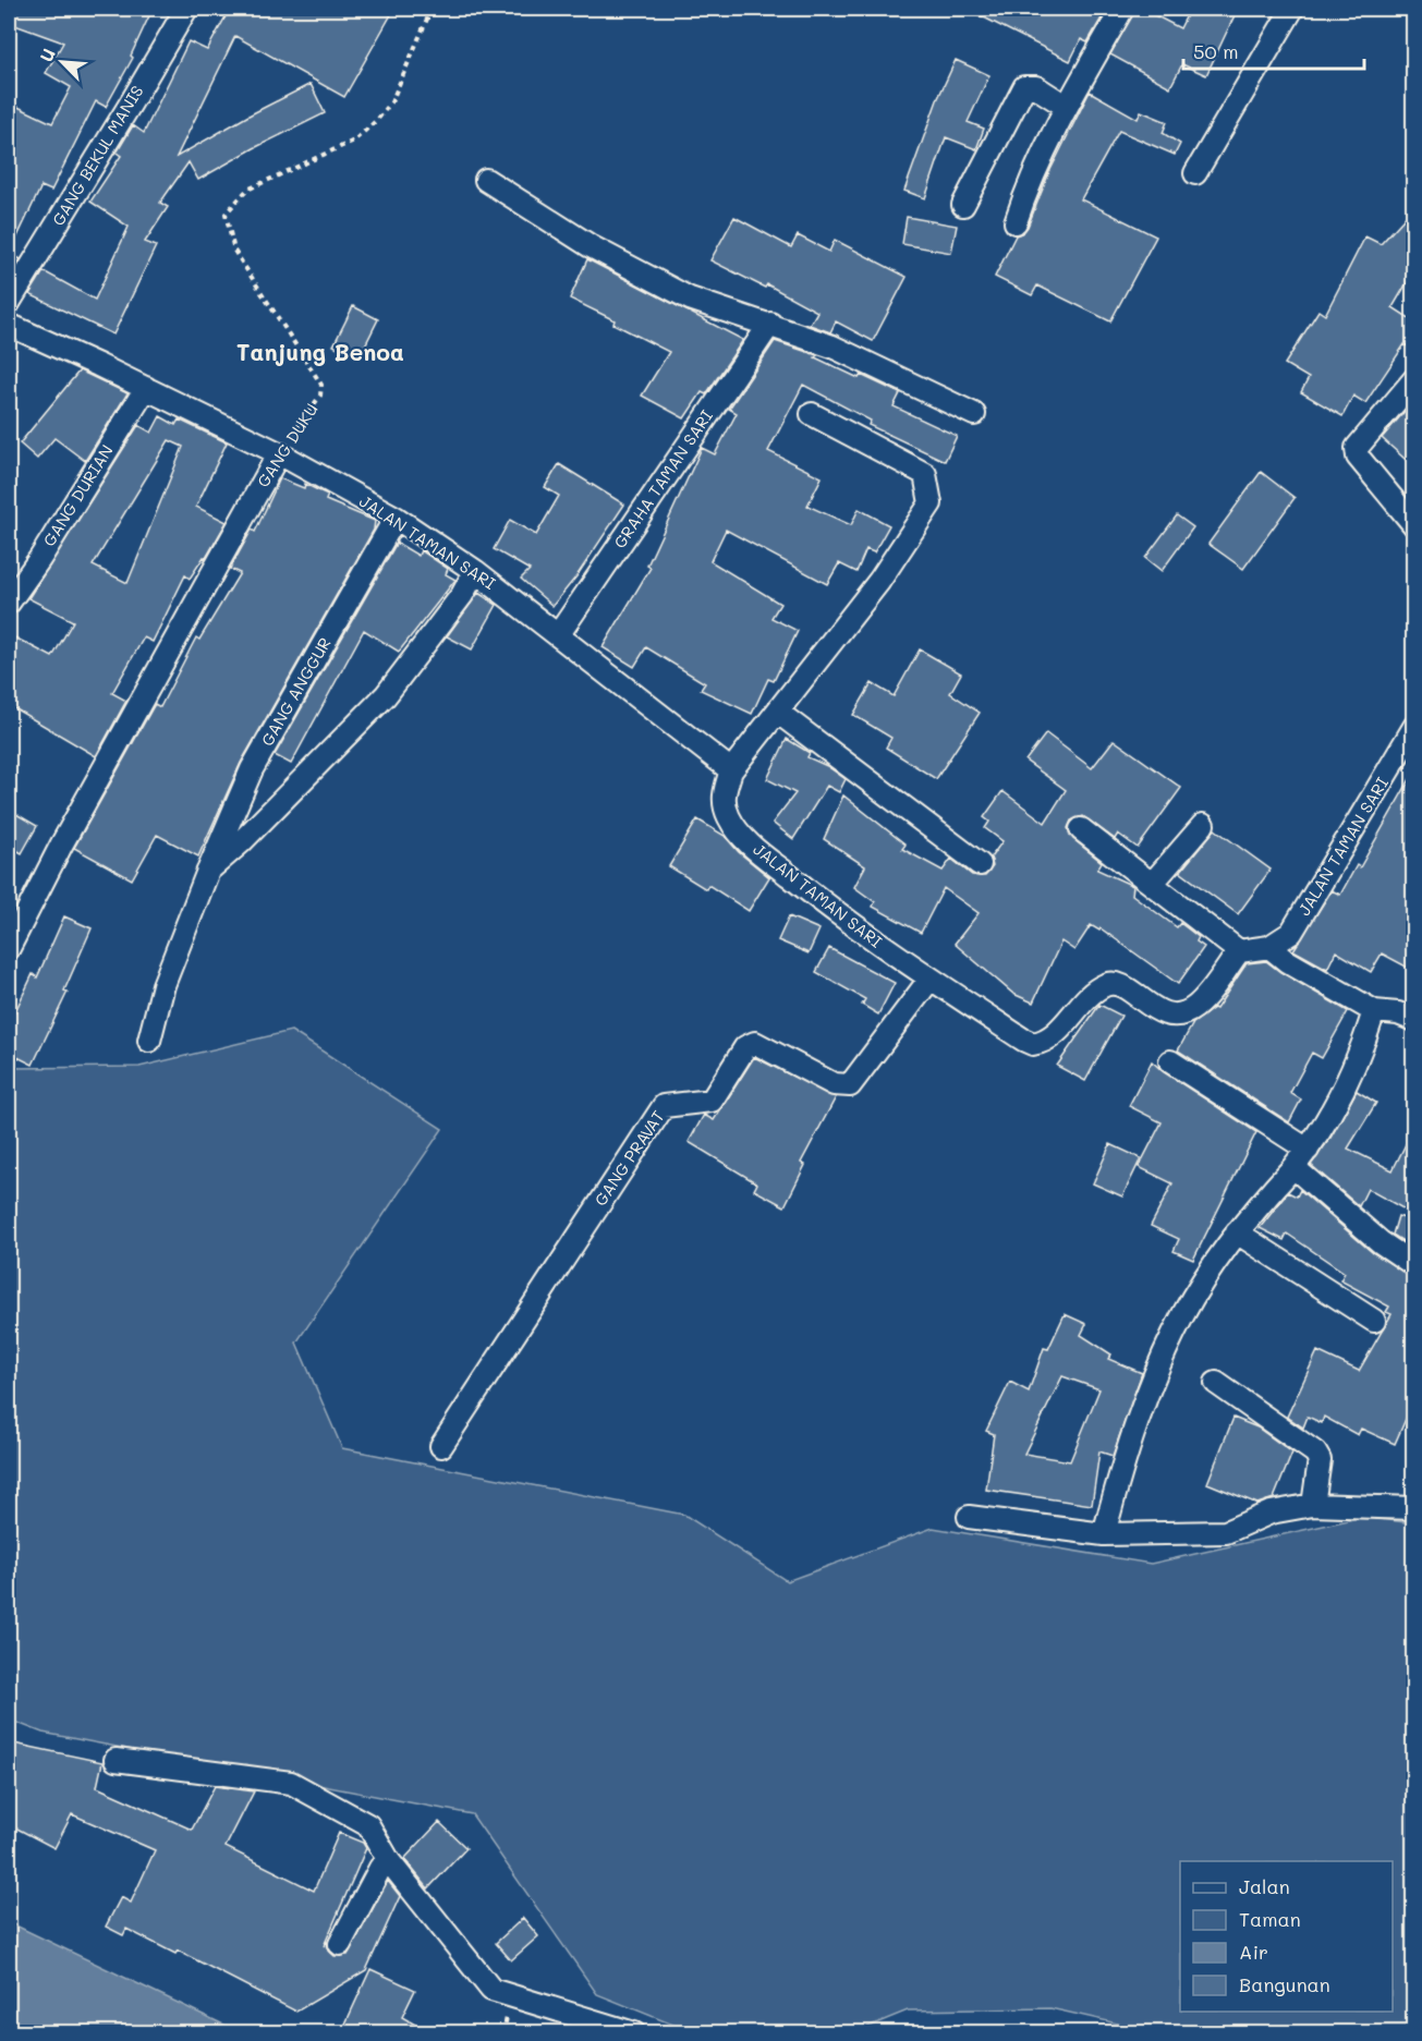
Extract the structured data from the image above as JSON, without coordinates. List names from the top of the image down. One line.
{"streets":{"street":["GANG BEKUL MANIS","GANG DUKU","GRAHA TAMAN SARI","GANG DURIAN","JALAN TAMAN SARI","GANG ANGGUR","GANG PRAVAT"]},"crossings":[["GANG DUKU","JALAN TAMAN SARI"],["GRAHA TAMAN SARI","JALAN TAMAN SARI"],["GANG DURIAN","JALAN TAMAN SARI"],["JALAN TAMAN SARI","GANG ANGGUR"],["JALAN TAMAN SARI","GANG PRAVAT"]],"districts":["Tanjung Benoa"],"legend":["Jalan","Taman","Air","Bangunan"],"scale_bar":"50 m","north":"top left"}
